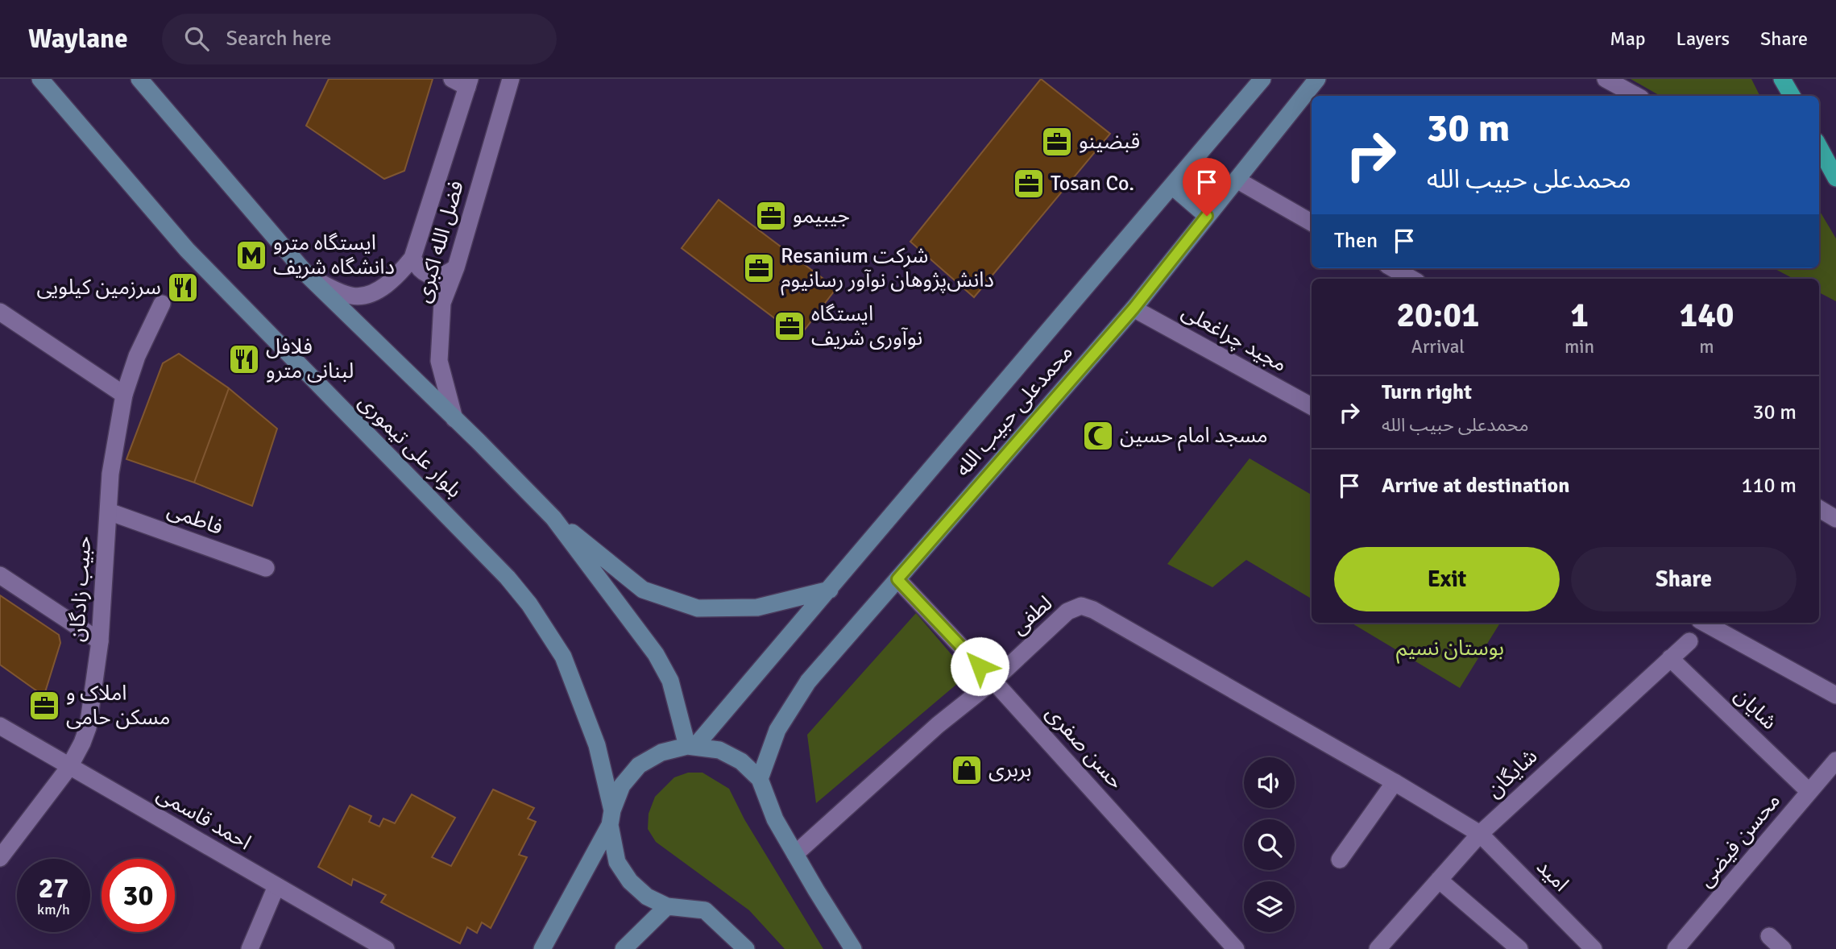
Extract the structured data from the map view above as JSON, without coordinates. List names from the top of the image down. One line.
{"streets":{"main road":["محمدعلی حبیب الله","بلوار علی تیموری"],"street":["فضل الله اکبری","مجید چراغعلی","فاطمی","حبیب زادگان","لطفی","شایان","حسن صفری","شایگان","احمد قاسمی","محسن فیضی","امید"]},"crossings":[["مجید چراغعلی","محمدعلی حبیب الله"],["محمدعلی حبیب الله","حسن صفری"],["فاطمی","حبیب زادگان"],["حبیب زادگان","احمد قاسمی"],["لطفی","حسن صفری"],["لطفی","شایگان"],["لطفی","امید"],["شایان","شایگان"],["شایان","محسن فیضی"],["شایگان","امید"]],"parks":["بوستان نسیم"],"places":{"office":["قبضینو","Tosan Co.","جیبیمو","Resanium شرکت دانش‌پژوهان نوآور رسانیوم","ایستگاه نوآوری شریف","املاک و مسکن حامی"],"metro station":["ایستگاه مترو دانشگاه شریف"],"restaurant":["سرزمین کیلویی","فلافل لبنانی مترو"],"mosque":["مسجد امام حسین"],"shop":["بربری"]},"page":{"header":"Waylane","search":"Search here","nav":["Map","Layers","Share"],"turn":["30 m","محمدعلی حبیب الله"],"then":"Then","eta":["20:01","Arrival","1","min","140","m"],"list":[{"name":"Turn right","note":"محمدعلی حبیب الله","value":"30 m"},{"name":"Arrive at destination","value":"110 m"}],"buttons":["Exit","Share"],"speed":"27 km/h","limit":"30"}}
